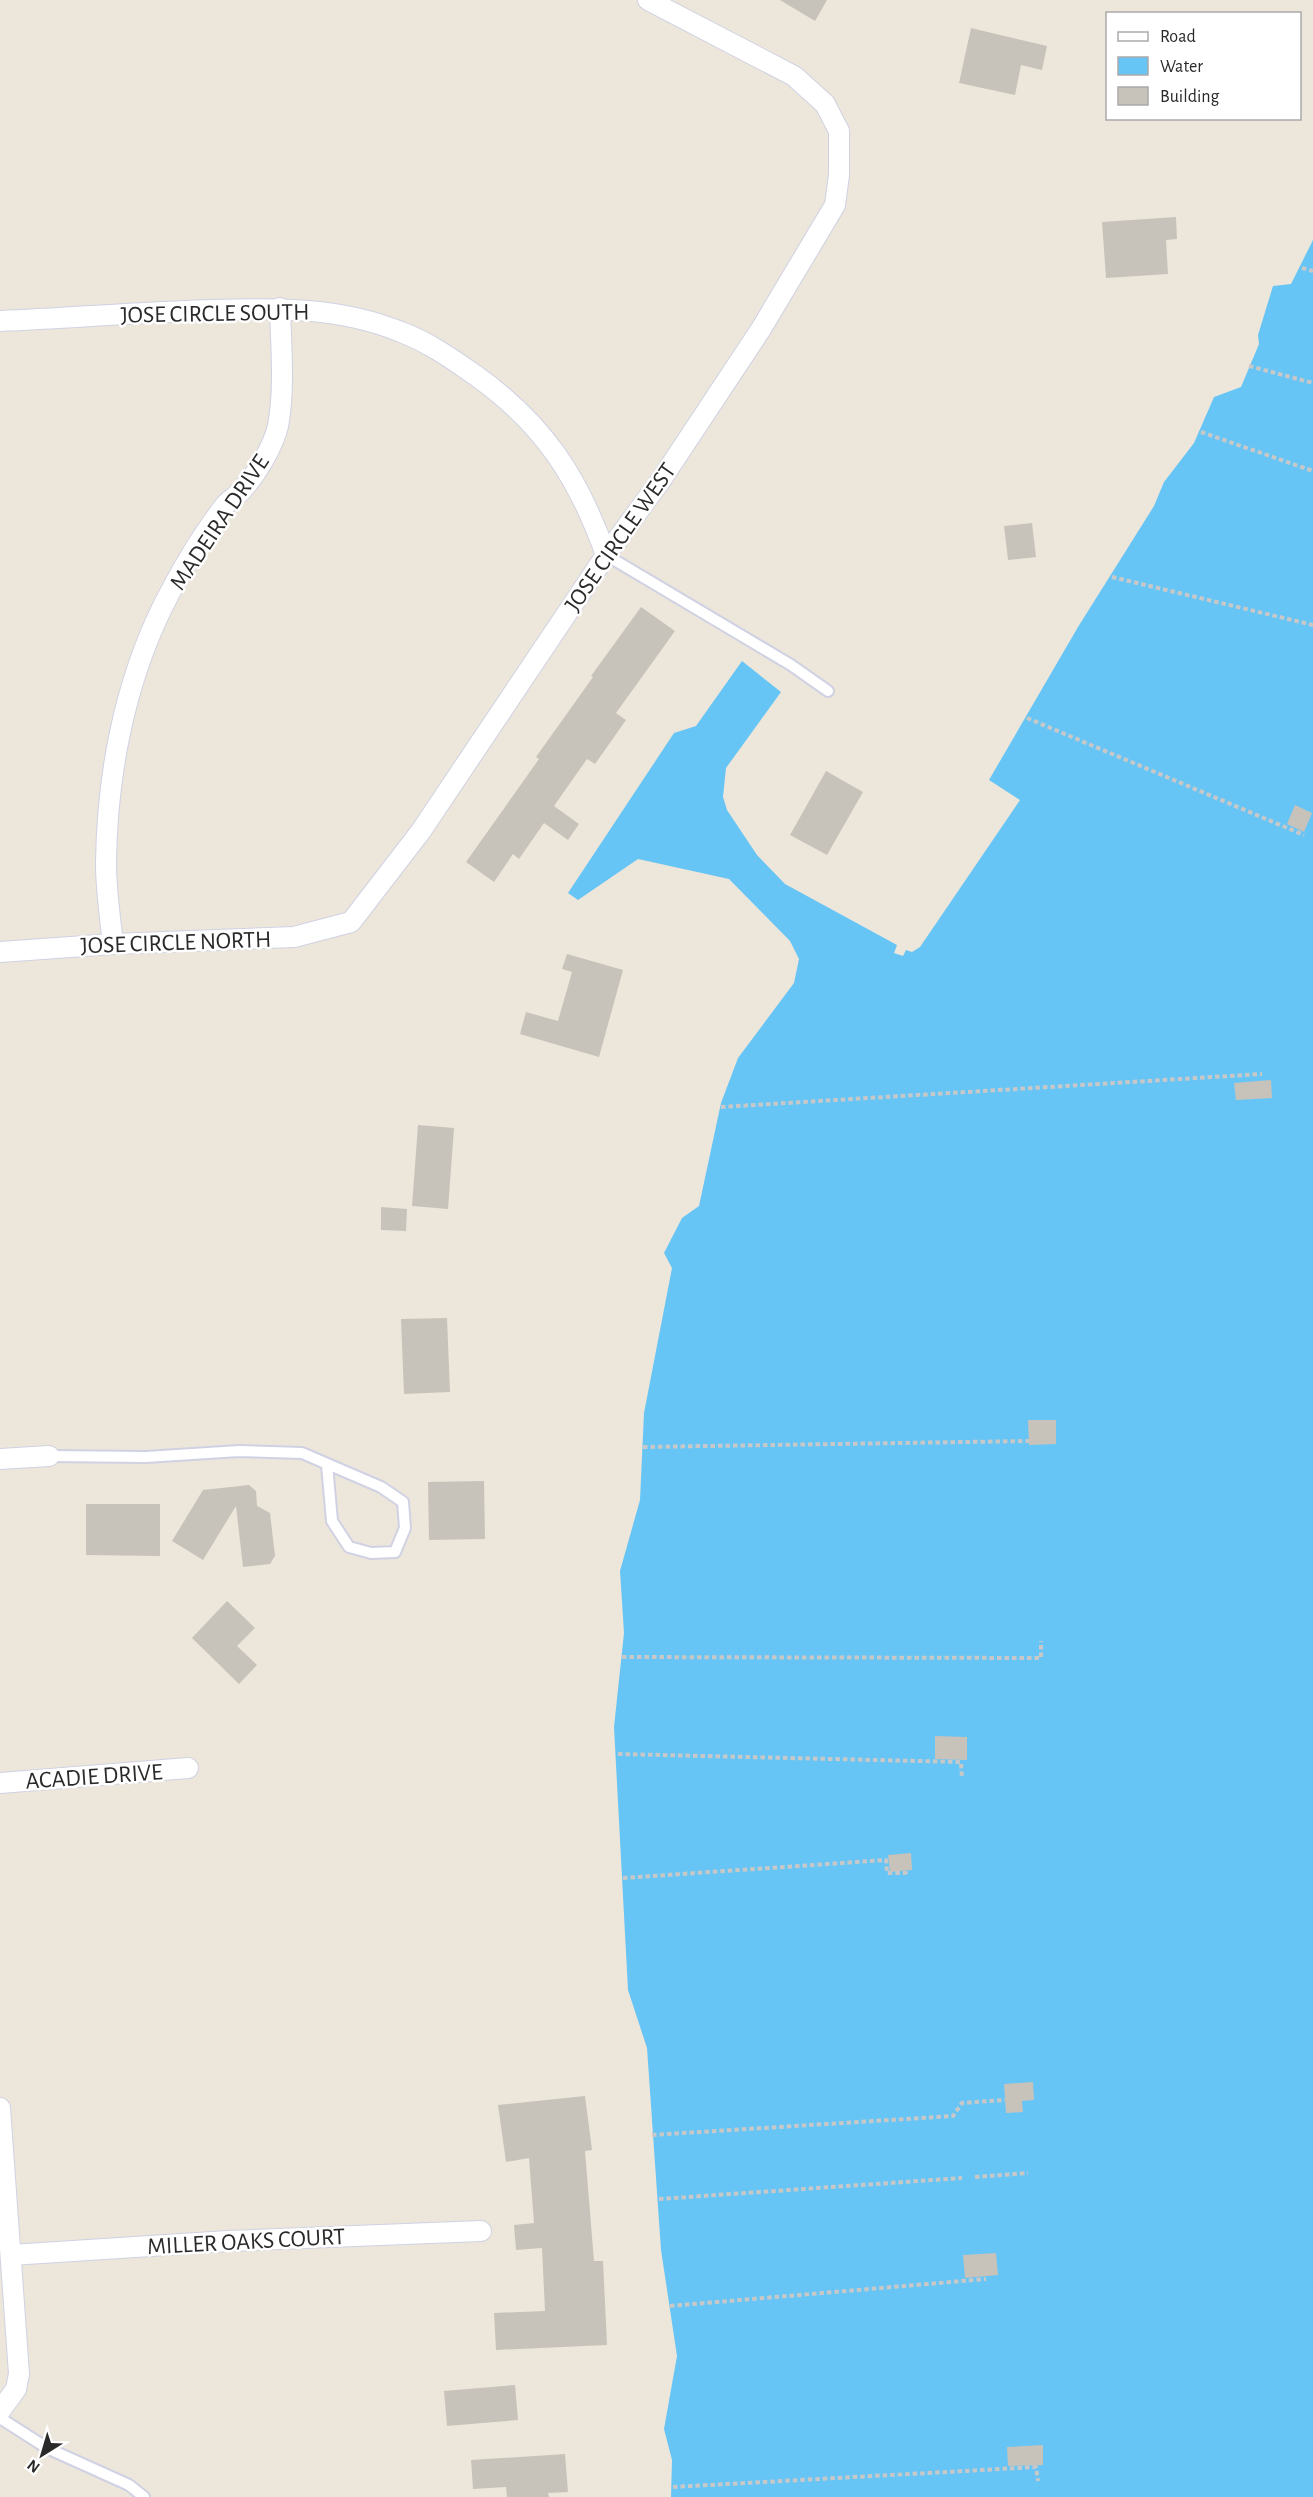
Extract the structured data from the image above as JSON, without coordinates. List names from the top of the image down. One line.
{"streets":{"street":["JOSE CIRCLE SOUTH","MADEIRA DRIVE","JOSE CIRCLE WEST","JOSE CIRCLE NORTH","ACADIE DRIVE","MILLER OAKS COURT"]},"crossings":[["JOSE CIRCLE SOUTH","MADEIRA DRIVE"],["JOSE CIRCLE SOUTH","JOSE CIRCLE WEST"],["MADEIRA DRIVE","JOSE CIRCLE NORTH"],["JOSE CIRCLE WEST","JOSE CIRCLE NORTH"]],"legend":["Road","Water","Building"],"north":"bottom left"}
